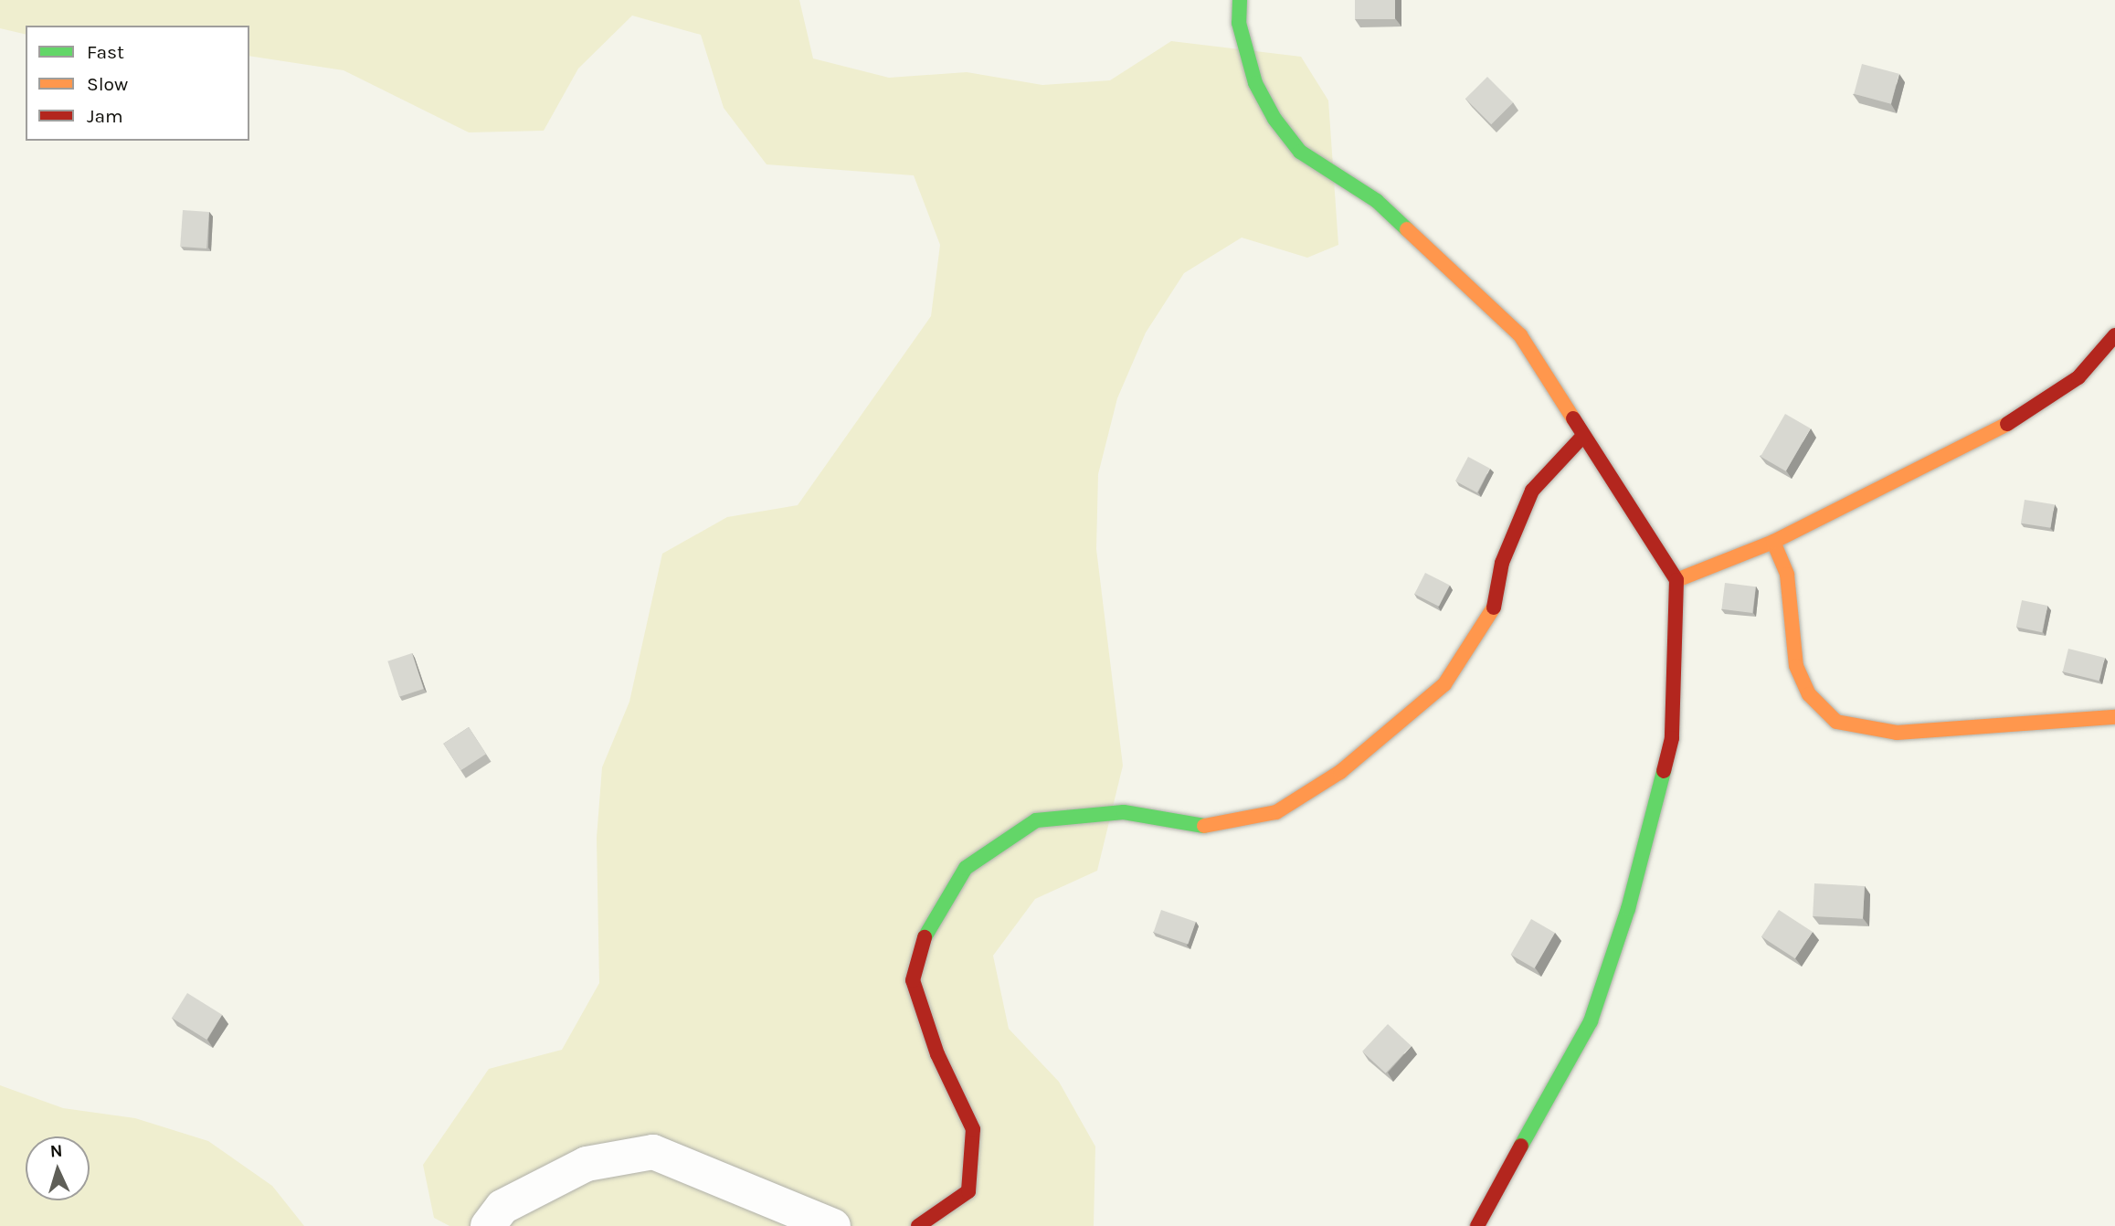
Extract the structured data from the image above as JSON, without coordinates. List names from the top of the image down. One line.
{"legend":["Fast","Slow","Jam"],"north":"top"}
